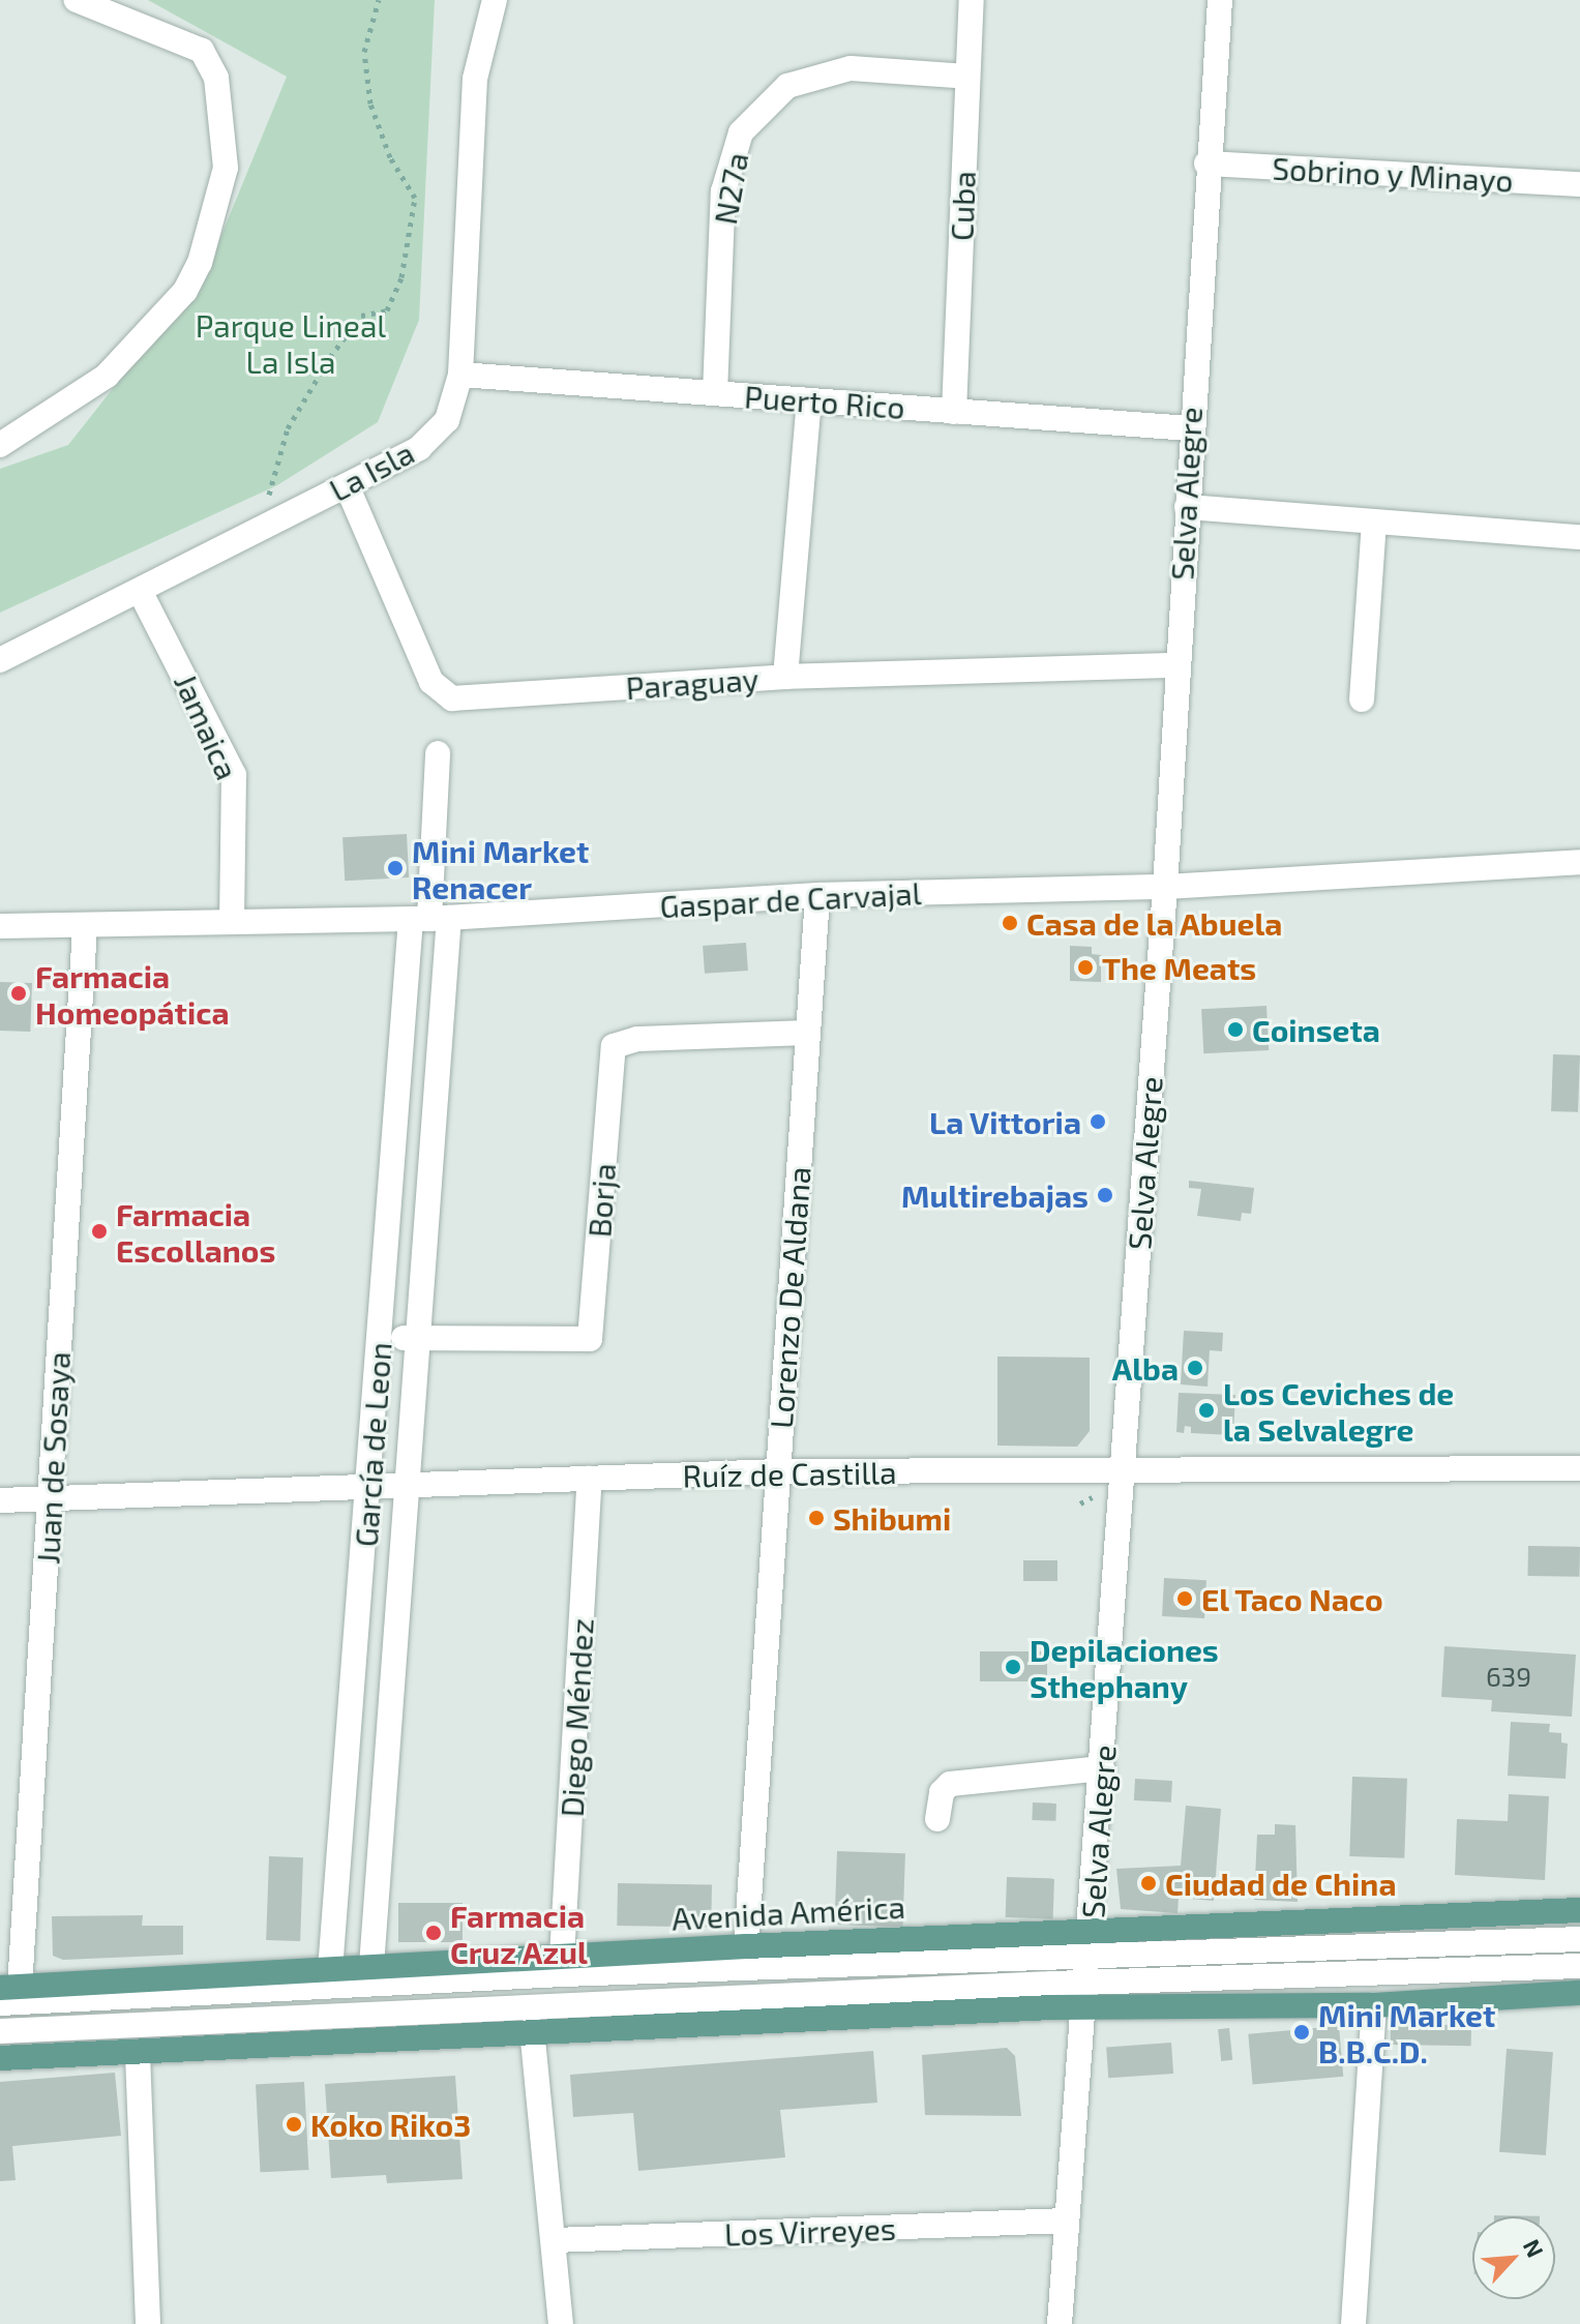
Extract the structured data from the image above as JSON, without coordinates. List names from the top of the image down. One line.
{"streets":{"main road":["Avenida América"],"street":["Sobrino y Minayo","N27a","Cuba","Puerto Rico","La Isla","Selva Alegre","Paraguay","Jamaica","Gaspar de Carvajal","Borja","Lorenzo De Aldana","García de Leon","Juan de Sosaya","Ruíz de Castilla","Diego Méndez","Los Virreyes"]},"crossings":[["Sobrino y Minayo","Selva Alegre"],["N27a","Cuba"],["N27a","Puerto Rico"],["Cuba","Puerto Rico"],["Puerto Rico","La Isla"],["Puerto Rico","Selva Alegre"],["La Isla","Paraguay"],["La Isla","Jamaica"],["Selva Alegre","Paraguay"],["Selva Alegre","Gaspar de Carvajal"],["Selva Alegre","Ruíz de Castilla"],["Selva Alegre","Avenida América"],["Selva Alegre","Los Virreyes"],["Jamaica","Gaspar de Carvajal"],["Gaspar de Carvajal","Lorenzo De Aldana"],["Gaspar de Carvajal","García de Leon"],["Gaspar de Carvajal","Juan de Sosaya"],["Borja","Lorenzo De Aldana"],["Borja","García de Leon"],["Lorenzo De Aldana","Ruíz de Castilla"],["Lorenzo De Aldana","Avenida América"],["García de Leon","Ruíz de Castilla"],["García de Leon","Avenida América"],["Juan de Sosaya","Ruíz de Castilla"],["Juan de Sosaya","Avenida América"],["Ruíz de Castilla","Diego Méndez"],["Diego Méndez","Avenida América"]],"parks":["Parque Lineal La Isla"],"places":["Mini Market Renacer","Casa de la Abuela","The Meats","Farmacia Homeopática","Coinseta","La Vittoria","Multirebajas","Farmacia Escollanos","Alba","Los Ceviches de la Selvalegre","Shibumi","El Taco Naco","Depilaciones Sthephany","Ciudad de China","Farmacia Cruz Azul","Mini Market B.B.C.D.","Koko Riko3"],"house_numbers":["639"],"north":"top right"}
